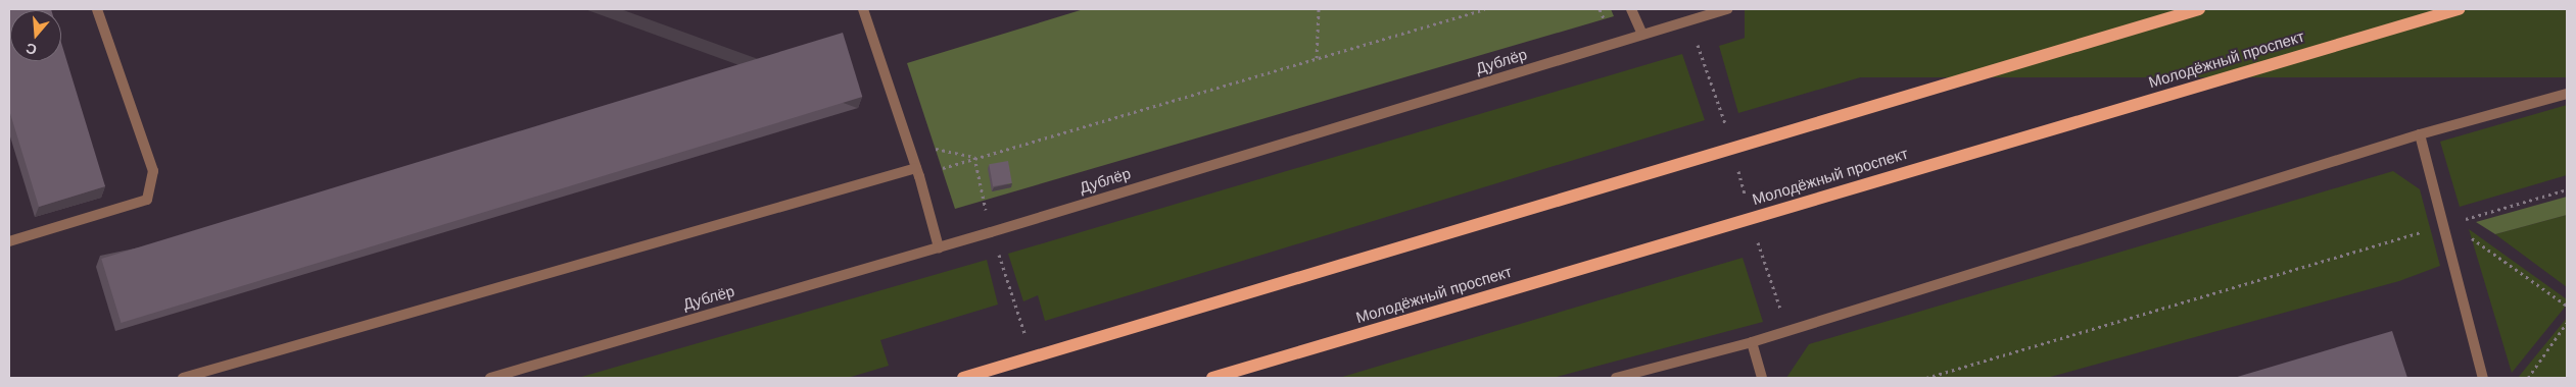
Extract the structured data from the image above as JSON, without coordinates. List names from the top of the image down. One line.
{"streets":{"main road":["Молодёжный проспект"],"street":["Дублёр"]},"north":"bottom"}
